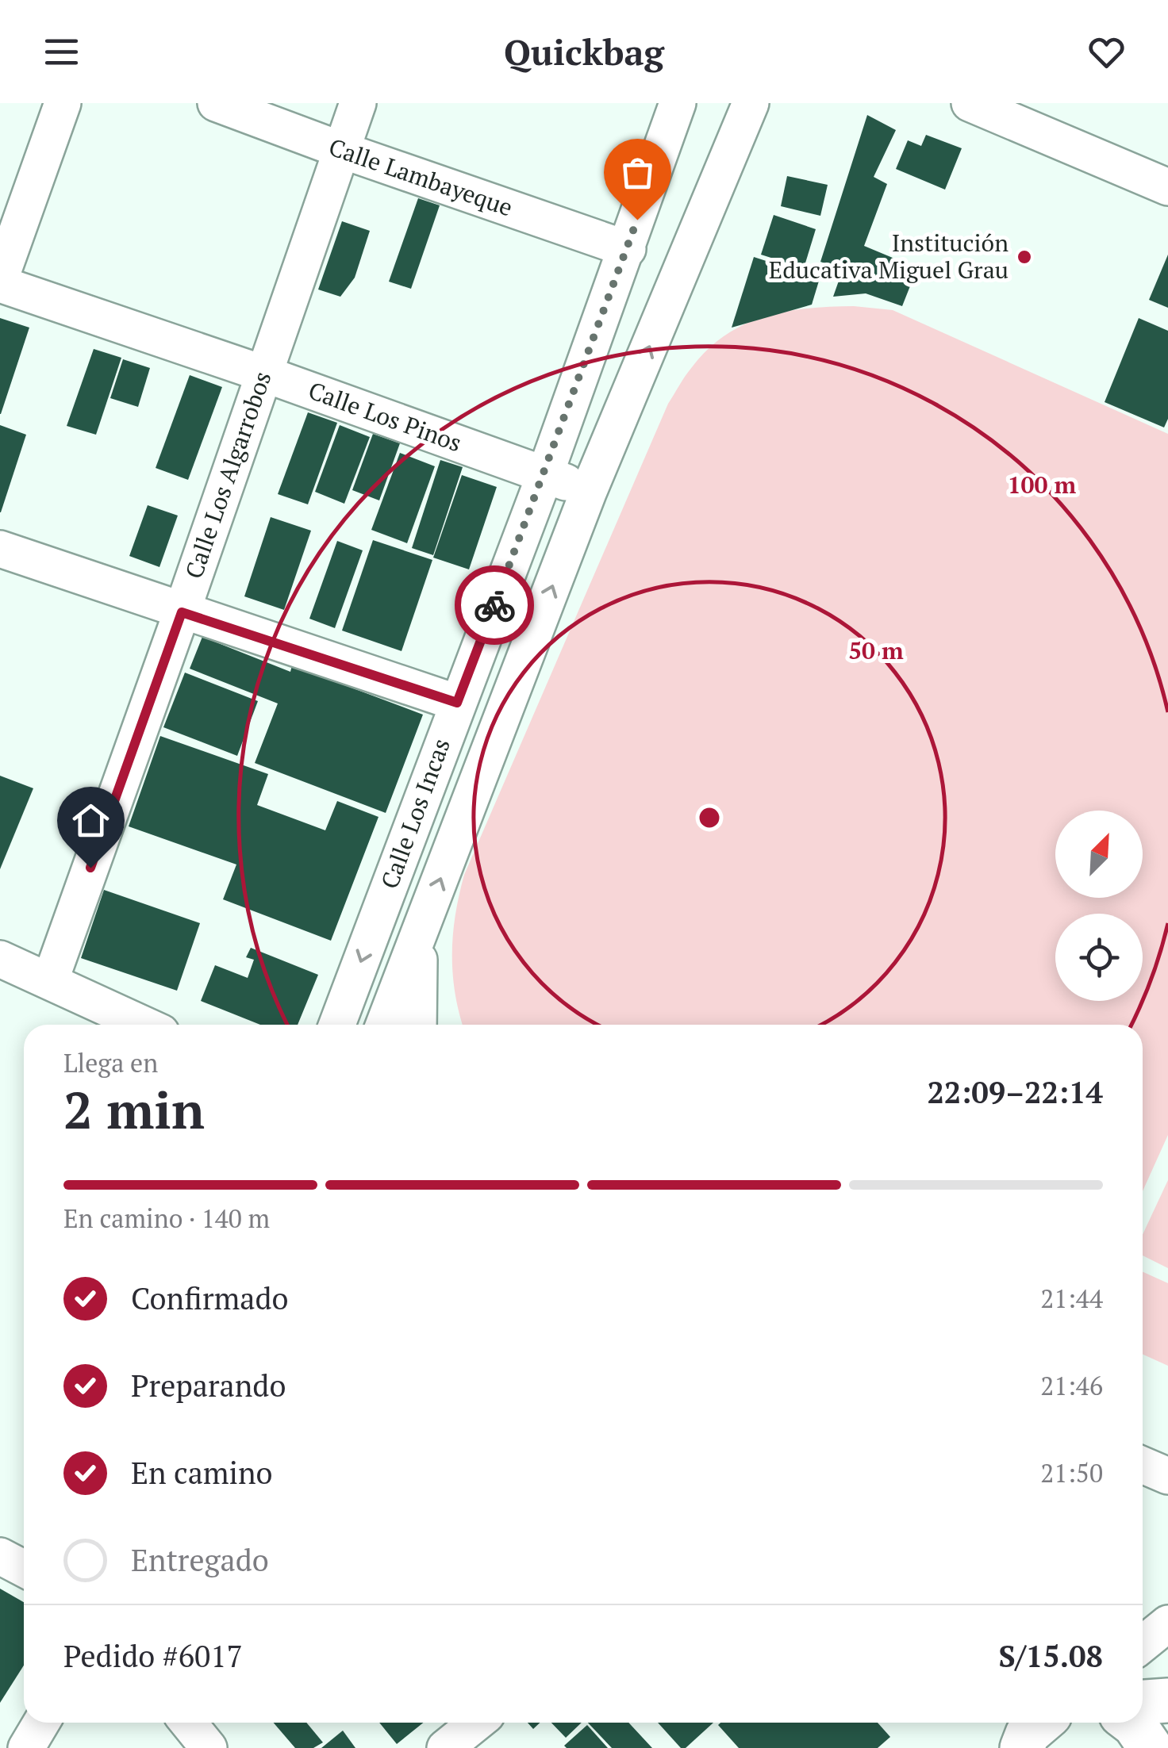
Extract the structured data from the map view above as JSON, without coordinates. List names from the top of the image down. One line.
{"streets":{"street":["Calle Lambayeque","Calle Los Pinos","Calle Los Algarrobos","Calle Los Incas"]},"crossings":[["Calle Lambayeque","Calle Los Algarrobos"],["Calle Lambayeque","Calle Los Incas"],["Calle Los Pinos","Calle Los Algarrobos"],["Calle Los Pinos","Calle Los Incas"]],"places":["Institución Educativa Miguel Grau"],"north":"top right","page":{"header":"Quickbag","heading":["2 min","Llega en","22:09–22:14"],"panel":["Pedido #6017","S/15.08"],"bar":"En camino · 140 m","list":[["Confirmado","21:44"],["Preparando","21:46"],["En camino","21:50"],"Entregado"]},"rings":["100 m","50 m"]}
